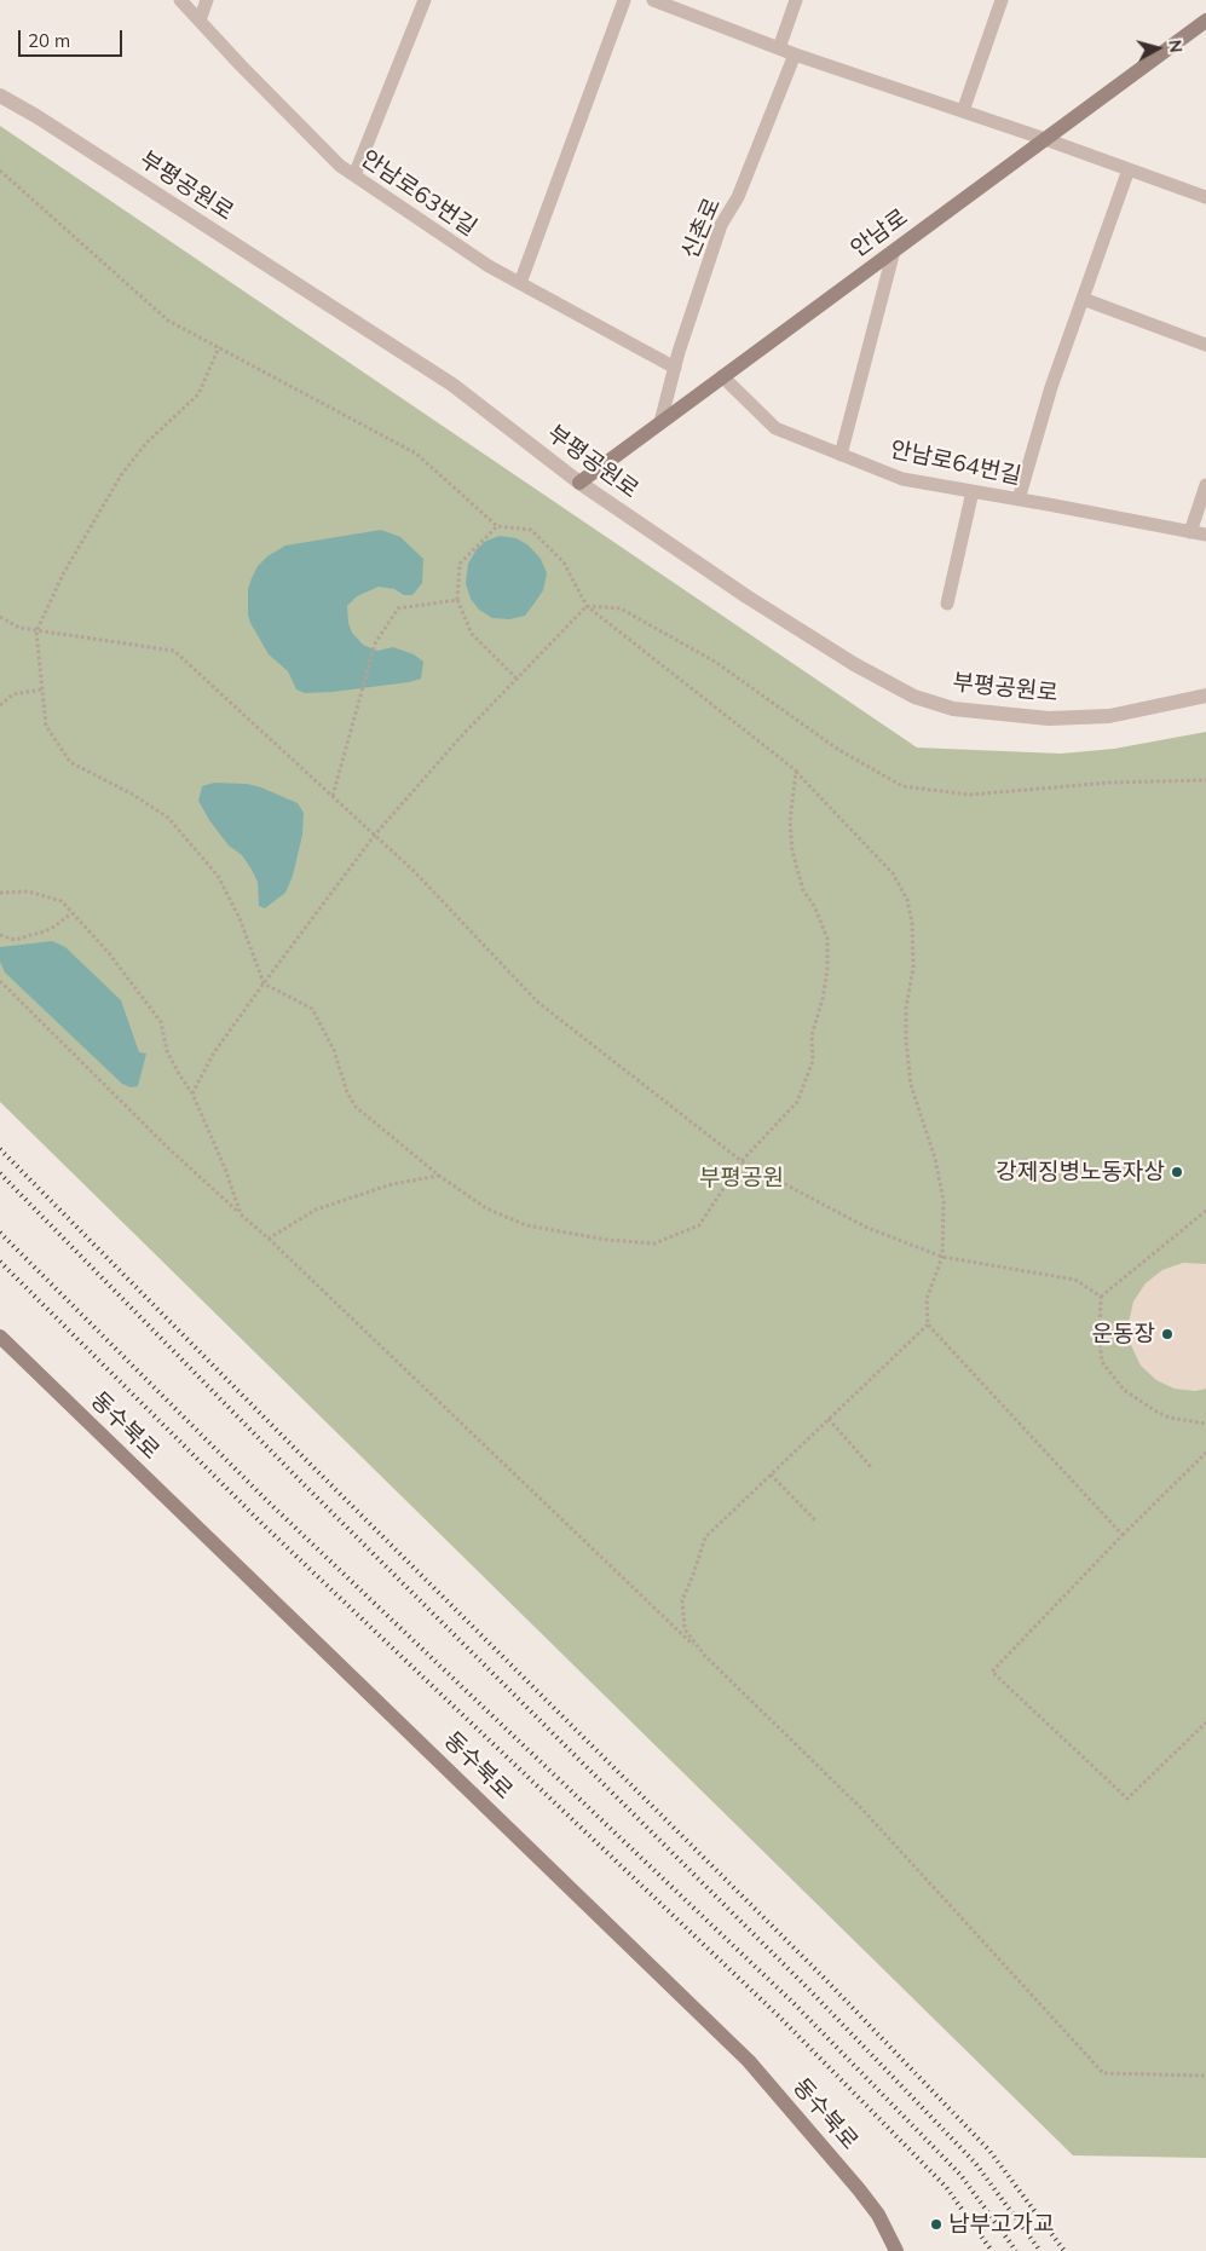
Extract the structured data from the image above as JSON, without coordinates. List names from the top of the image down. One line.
{"streets":{"street":["부평공원로","안남로","동수북로"],"lane":["안남로63번길","신촌로","안남로64번길"]},"crossings":[["부평공원로","안남로"],["안남로63번길","신촌로"],["신촌로","안남로"],["안남로","안남로64번길"]],"parks":["부평공원"],"places":["강제징병노동자상","운동장","남부고가교"],"scale_bar":"20 m","north":"right"}
